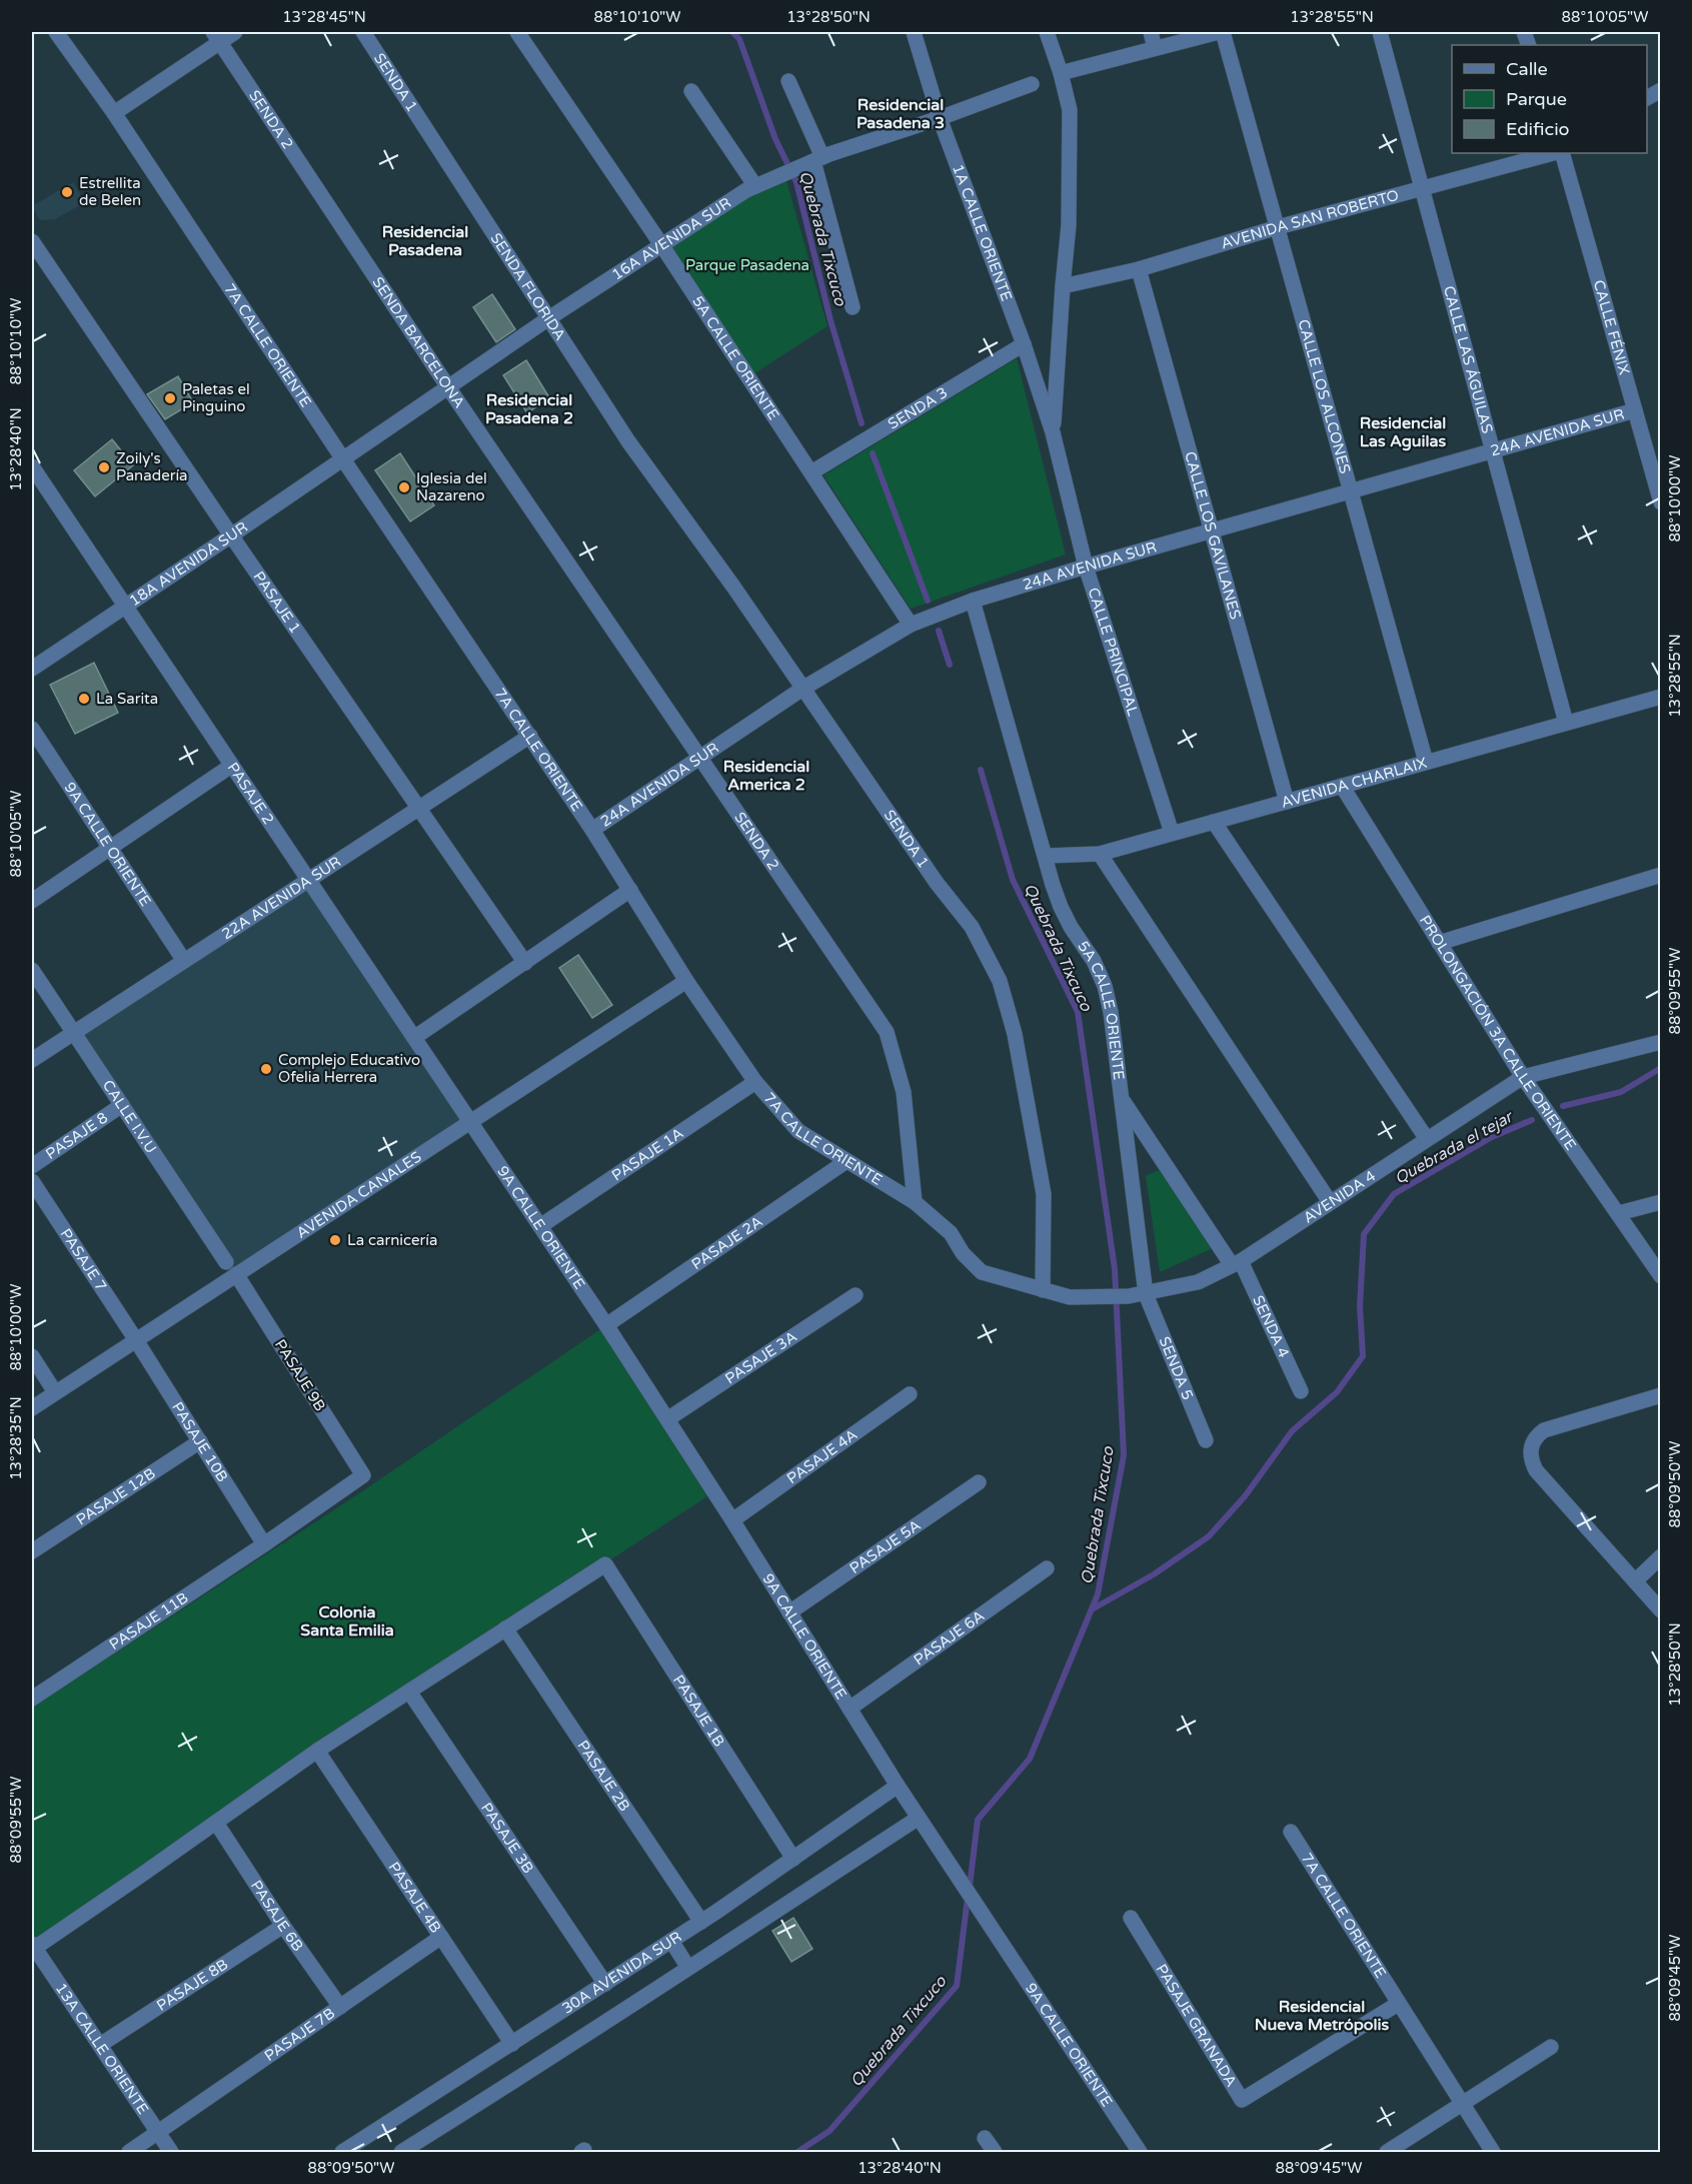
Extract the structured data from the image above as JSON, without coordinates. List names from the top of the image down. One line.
{"streets":{"street":["SENDA 1","SENDA 2","AVENIDA SAN ROBERTO","1A CALLE ORIENTE","16A AVENIDA SUR","SENDA FLORIDA","CALLE FÉNIX","SENDA BARCELONA","7A CALLE ORIENTE","5A CALLE ORIENTE","CALLE LAS ÁGUILAS","CALLE LOS ALCONES","SENDA 3","24A AVENIDA SUR","CALLE LOS GAVILANES","18A AVENIDA SUR","PASAJE 1","CALLE PRINCIPAL","AVENIDA CHARLAIX","PASAJE 2","9A CALLE ORIENTE","22A AVENIDA SUR","PROLONGACIÓN 3A CALLE ORIENTE","CALLE I.V.U","PASAJE 8","PASAJE 1A","AVENIDA CANALES","AVENIDA 4","PASAJE 2A","PASAJE 7","SENDA 4","PASAJE 3A","SENDA 5","PASAJE 9B","PASAJE 10B","PASAJE 4A","PASAJE 12B","PASAJE 5A","PASAJE 11B","PASAJE 6A","PASAJE 1B","PASAJE 2B","PASAJE 3B","PASAJE 4B","PASAJE 6B","30A AVENIDA SUR","PASAJE 8B","PASAJE GRANADA","PASAJE 7B","13A CALLE ORIENTE"]},"crossings":[["SENDA 1","SENDA FLORIDA"],["SENDA 1","7A CALLE ORIENTE"],["SENDA 1","24A AVENIDA SUR"],["SENDA 2","SENDA BARCELONA"],["SENDA 2","7A CALLE ORIENTE"],["SENDA 2","24A AVENIDA SUR"],["AVENIDA SAN ROBERTO","CALLE LAS ÁGUILAS"],["AVENIDA SAN ROBERTO","CALLE LOS ALCONES"],["AVENIDA SAN ROBERTO","CALLE LOS GAVILANES"],["1A CALLE ORIENTE","16A AVENIDA SUR"],["1A CALLE ORIENTE","SENDA 3"],["1A CALLE ORIENTE","CALLE PRINCIPAL"],["16A AVENIDA SUR","SENDA FLORIDA"],["16A AVENIDA SUR","SENDA BARCELONA"],["16A AVENIDA SUR","7A CALLE ORIENTE"],["16A AVENIDA SUR","5A CALLE ORIENTE"],["16A AVENIDA SUR","18A AVENIDA SUR"],["CALLE FÉNIX","24A AVENIDA SUR"],["7A CALLE ORIENTE","5A CALLE ORIENTE"],["7A CALLE ORIENTE","24A AVENIDA SUR"],["7A CALLE ORIENTE","18A AVENIDA SUR"],["7A CALLE ORIENTE","22A AVENIDA SUR"],["7A CALLE ORIENTE","PASAJE 1A"],["7A CALLE ORIENTE","AVENIDA CANALES"],["7A CALLE ORIENTE","AVENIDA 4"],["7A CALLE ORIENTE","PASAJE 2A"],["7A CALLE ORIENTE","SENDA 5"],["7A CALLE ORIENTE","PASAJE GRANADA"],["5A CALLE ORIENTE","SENDA 3"],["5A CALLE ORIENTE","24A AVENIDA SUR"],["5A CALLE ORIENTE","AVENIDA CHARLAIX"],["5A CALLE ORIENTE","AVENIDA 4"],["5A CALLE ORIENTE","SENDA 4"],["5A CALLE ORIENTE","SENDA 5"],["CALLE LAS ÁGUILAS","24A AVENIDA SUR"],["CALLE LAS ÁGUILAS","AVENIDA CHARLAIX"],["CALLE LOS ALCONES","24A AVENIDA SUR"],["CALLE LOS ALCONES","AVENIDA CHARLAIX"],["24A AVENIDA SUR","CALLE LOS GAVILANES"],["24A AVENIDA SUR","CALLE PRINCIPAL"],["CALLE LOS GAVILANES","AVENIDA CHARLAIX"],["18A AVENIDA SUR","PASAJE 1"],["18A AVENIDA SUR","PASAJE 2"],["PASAJE 1","22A AVENIDA SUR"],["CALLE PRINCIPAL","AVENIDA CHARLAIX"],["AVENIDA CHARLAIX","PROLONGACIÓN 3A CALLE ORIENTE"],["PASAJE 2","9A CALLE ORIENTE"],["PASAJE 2","22A AVENIDA SUR"],["PASAJE 2","AVENIDA CANALES"],["9A CALLE ORIENTE","22A AVENIDA SUR"],["9A CALLE ORIENTE","PASAJE 1A"],["9A CALLE ORIENTE","AVENIDA CANALES"],["9A CALLE ORIENTE","PASAJE 2A"],["9A CALLE ORIENTE","PASAJE 3A"],["9A CALLE ORIENTE","PASAJE 4A"],["9A CALLE ORIENTE","PASAJE 5A"],["9A CALLE ORIENTE","PASAJE 6A"],["9A CALLE ORIENTE","30A AVENIDA SUR"],["22A AVENIDA SUR","CALLE I.V.U"],["PROLONGACIÓN 3A CALLE ORIENTE","AVENIDA 4"],["CALLE I.V.U","PASAJE 8"],["AVENIDA CANALES","PASAJE 7"],["AVENIDA CANALES","PASAJE 9B"],["AVENIDA CANALES","PASAJE 10B"],["AVENIDA 4","SENDA 4"],["AVENIDA 4","SENDA 5"],["PASAJE 7","PASAJE 10B"],["PASAJE 9B","PASAJE 11B"],["PASAJE 10B","PASAJE 12B"],["PASAJE 10B","PASAJE 11B"],["PASAJE 1B","PASAJE 2B"],["PASAJE 1B","30A AVENIDA SUR"],["PASAJE 2B","30A AVENIDA SUR"],["PASAJE 3B","30A AVENIDA SUR"],["PASAJE 4B","30A AVENIDA SUR"],["PASAJE 4B","PASAJE 7B"],["PASAJE 6B","PASAJE 8B"],["PASAJE 6B","PASAJE 7B"],["PASAJE 8B","13A CALLE ORIENTE"],["PASAJE 7B","13A CALLE ORIENTE"]],"districts":["Residencial Pasadena 3","Residencial Pasadena","Residencial Pasadena 2","Residencial Las Aguilas","Residencial America 2","Colonia Santa Emilia","Residencial Nueva Metrópolis"],"water":["Quebrada Tixcuco","Quebrada el tejar"],"parks":["Parque Pasadena"],"places":["Estrellita de Belen","Paletas el Pinguino","Zoily's Panadería","Iglesia del Nazareno","La Sarita","Complejo Educativo Ofelia Herrera","La carnicería"],"legend":["Calle","Parque","Edificio"],"coordinates":["13°28'45\"N","88°10'10\"W","13°28'50\"N","13°28'55\"N","88°10'05\"W","13°28'40\"N","88°10'00\"W","88°09'55\"W","13°28'35\"N","88°09'50\"W","88°09'45\"W"]}
